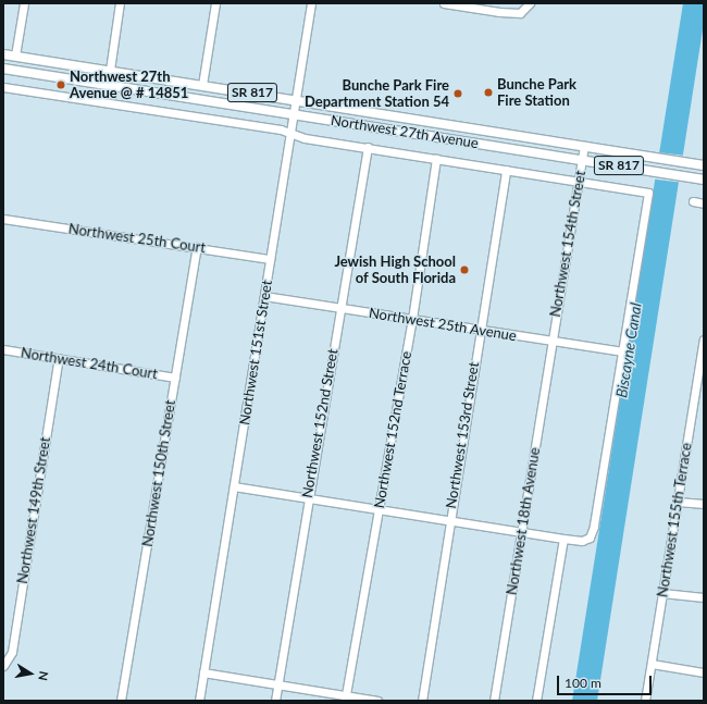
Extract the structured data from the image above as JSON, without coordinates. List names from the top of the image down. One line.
{"streets":{"main road":["SR 817","Northwest 27th Avenue"],"street":["Northwest 25th Court","Northwest 154th Street","Northwest 25th Avenue","Northwest 151st Street","Northwest 24th Court","Northwest 152nd Street","Northwest 152nd Terrace","Northwest 153rd Street","Northwest 150th Street","Northwest 149th Street","Northwest 155th Terrace","Northwest 18th Avenue"]},"crossings":[["Northwest 27th Avenue","Northwest 154th Street"],["Northwest 27th Avenue","Northwest 25th Avenue"],["Northwest 27th Avenue","Northwest 151st Street"],["Northwest 27th Avenue","Northwest 152nd Street"],["Northwest 27th Avenue","Northwest 152nd Terrace"],["Northwest 27th Avenue","Northwest 153rd Street"],["Northwest 25th Court","Northwest 151st Street"],["Northwest 25th Court","Northwest 150th Street"],["Northwest 154th Street","Northwest 25th Avenue"],["Northwest 154th Street","Northwest 18th Avenue"],["Northwest 25th Avenue","Northwest 151st Street"],["Northwest 25th Avenue","Northwest 152nd Street"],["Northwest 25th Avenue","Northwest 152nd Terrace"],["Northwest 25th Avenue","Northwest 153rd Street"],["Northwest 25th Avenue","Northwest 18th Avenue"],["Northwest 24th Court","Northwest 150th Street"],["Northwest 24th Court","Northwest 149th Street"]],"water":["Biscayne Canal"],"places":["Northwest 27th Avenue @ # 14851","Bunche Park Fire Station","Bunche Park Fire Department Station 54","Jewish High School of South Florida"],"scale_bar":"100 m","north":"right"}
